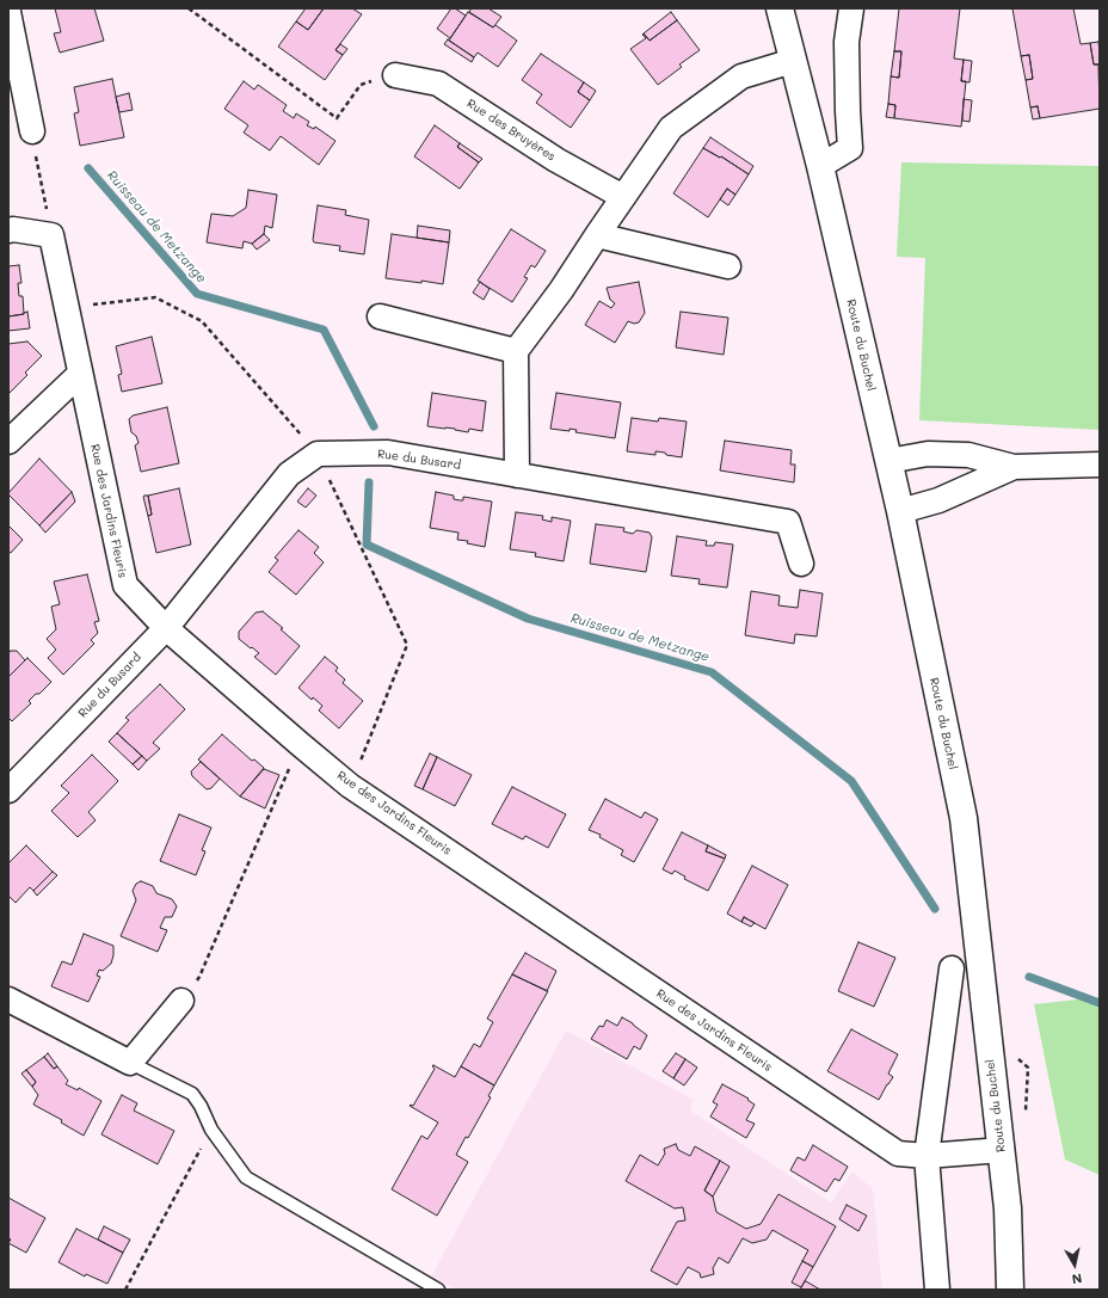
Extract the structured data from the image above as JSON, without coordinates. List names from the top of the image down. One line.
{"streets":{"main road":["Route du Buchel"],"street":["Rue des Bruyères","Rue du Busard","Rue des Jardins Fleuris"]},"crossings":[["Route du Buchel","Rue des Jardins Fleuris"],["Rue du Busard","Rue des Jardins Fleuris"]],"water":["Ruisseau de Metzange"],"north":"bottom"}
